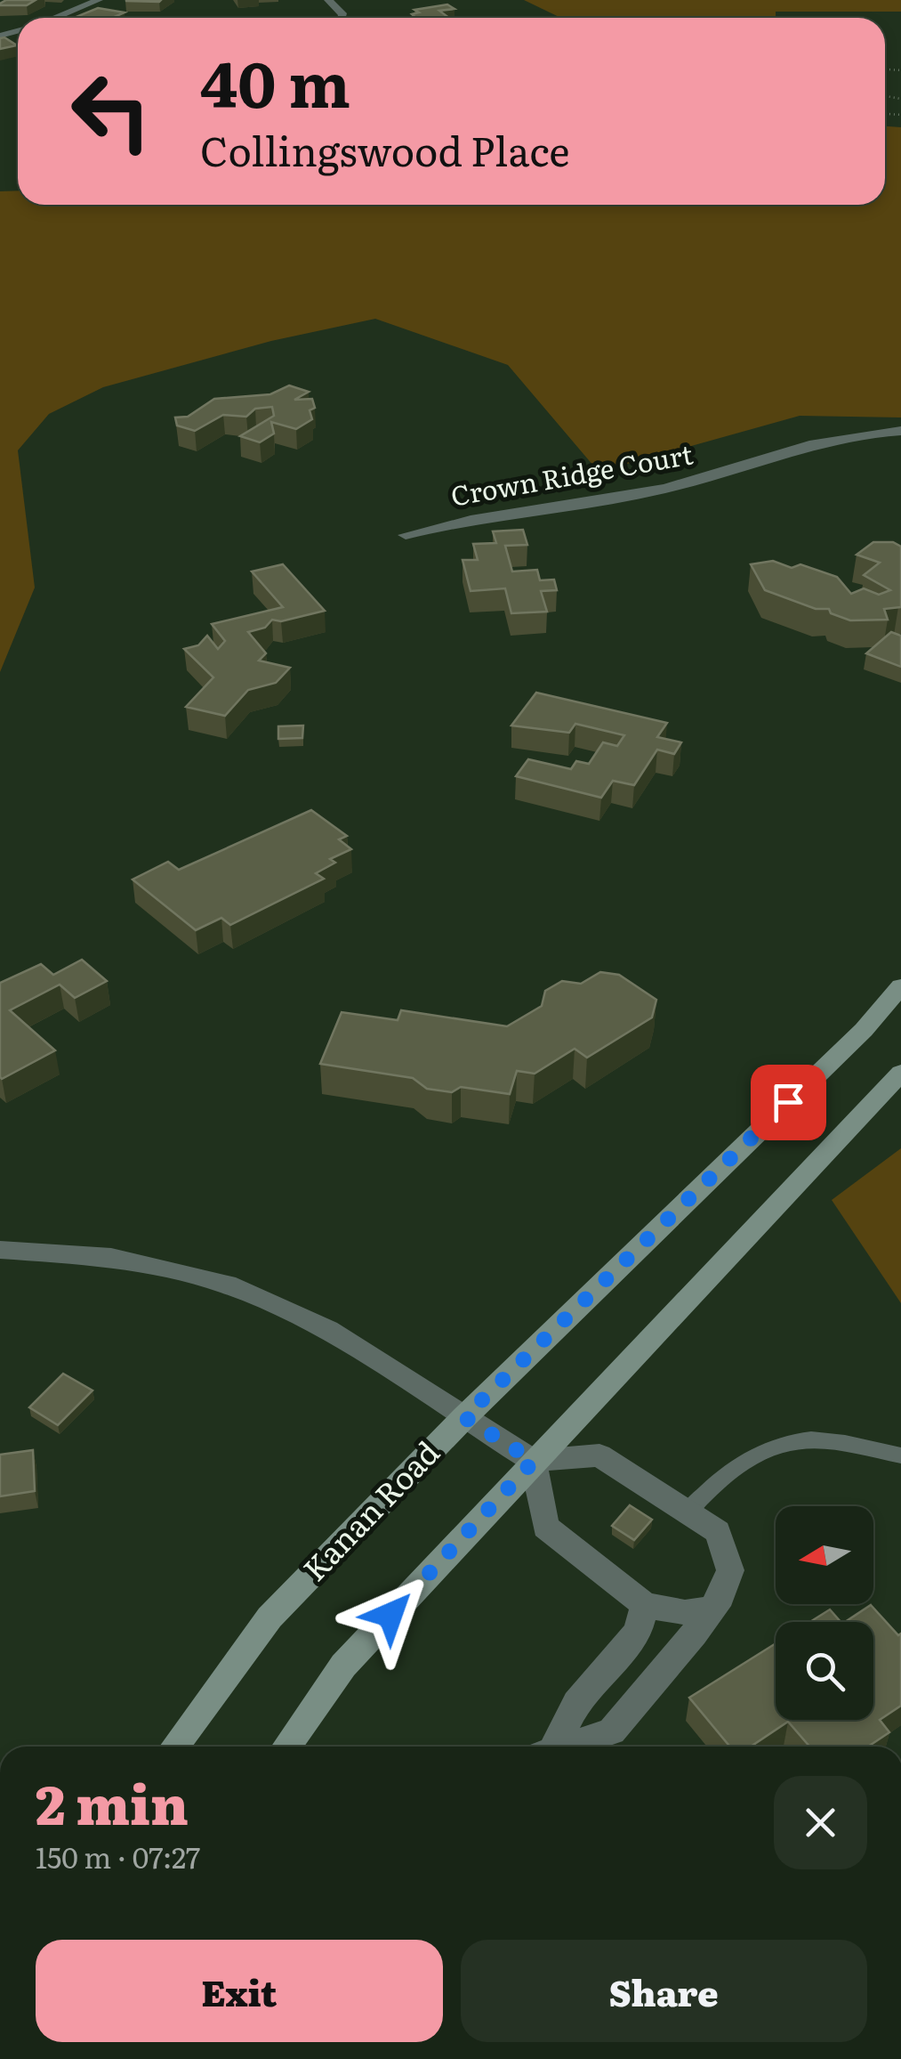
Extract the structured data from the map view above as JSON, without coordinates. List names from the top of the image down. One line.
{"streets":{"main road":["Kanan Road"],"street":["Crown Ridge Court"]},"north":"left","page":{"turn":["40 m","Collingswood Place"],"heading":["2 min","150 m · 07:27"],"buttons":["Exit","Share"]}}
